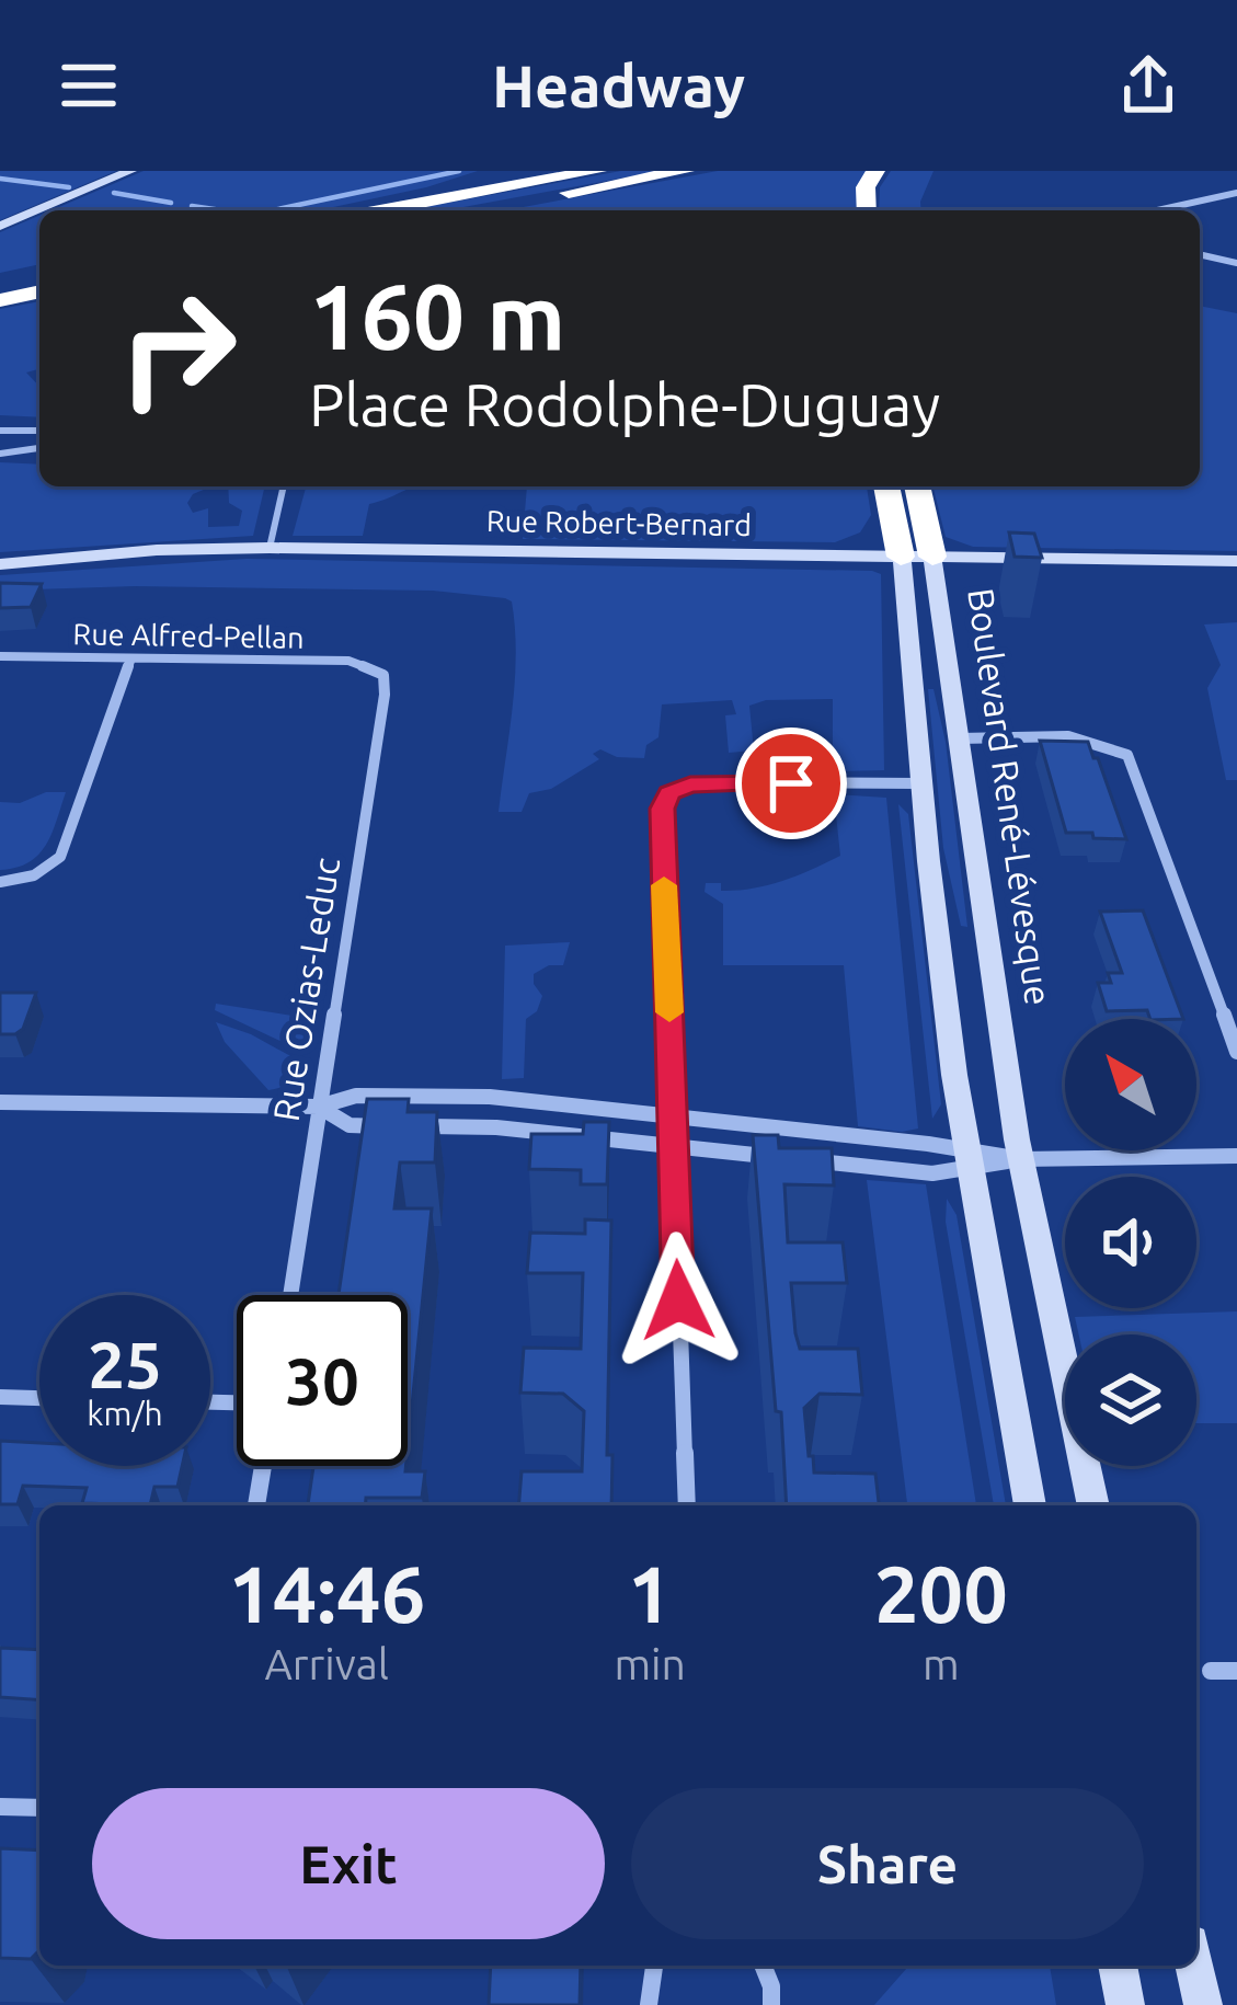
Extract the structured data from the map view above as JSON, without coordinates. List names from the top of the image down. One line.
{"streets":{"main road":["Rue Robert-Bernard","Boulevard René-Lévesque"],"street":["Rue Alfred-Pellan","Rue Ozias-Leduc"]},"crossings":[["Rue Robert-Bernard","Boulevard René-Lévesque"],["Rue Alfred-Pellan","Rue Ozias-Leduc"]],"north":"top left","page":{"header":"Headway","turn":["160 m","Place Rodolphe-Duguay"],"speed":"25 km/h","limit":"30","eta":["14:46","Arrival","1","min","200","m"],"buttons":["Exit","Share"]}}
